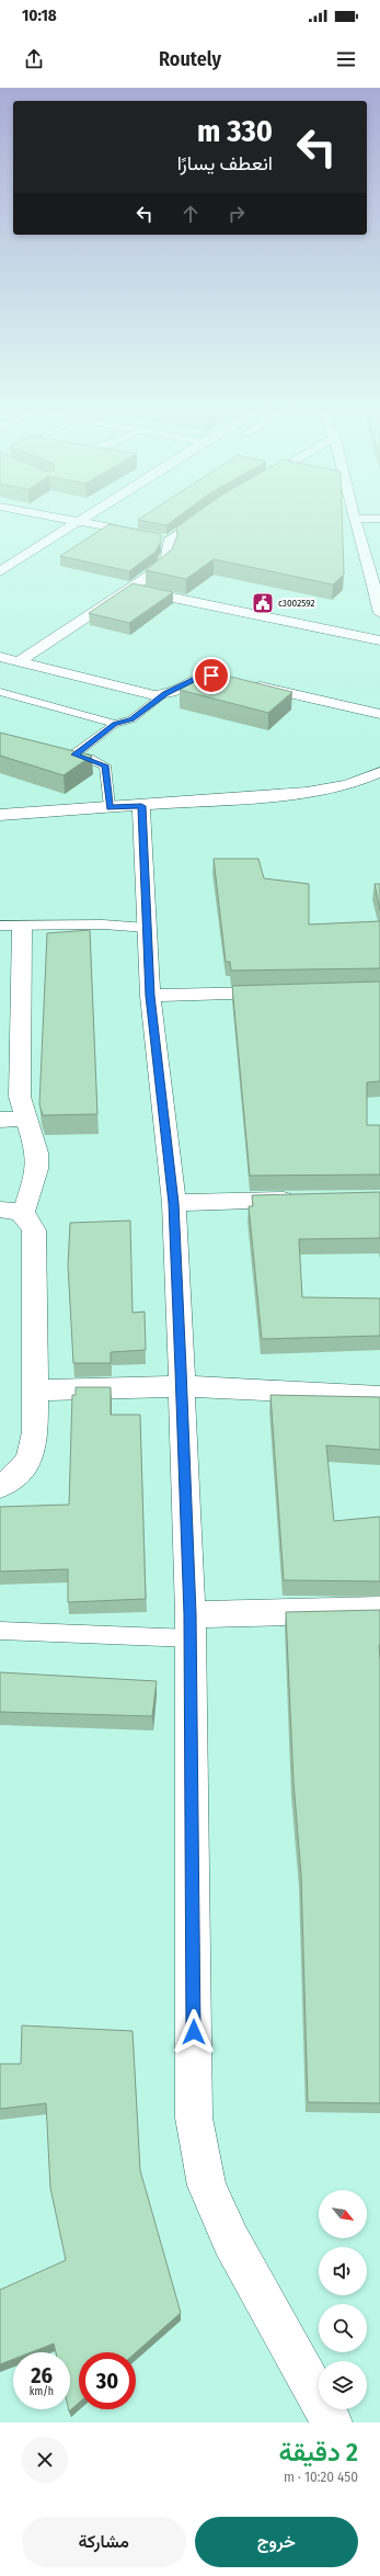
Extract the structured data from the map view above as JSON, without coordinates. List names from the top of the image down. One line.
{"places":{"public building":["c3002592"]},"north":"bottom right","page":{"status":"10:18","header":"Routely","turn":["330 m","انعطف يسارًا"],"speed":"26 km/h","limit":"30","heading":["2 دقيقة","450 m · 10:20"],"buttons":["خروج","مشاركة"]}}
